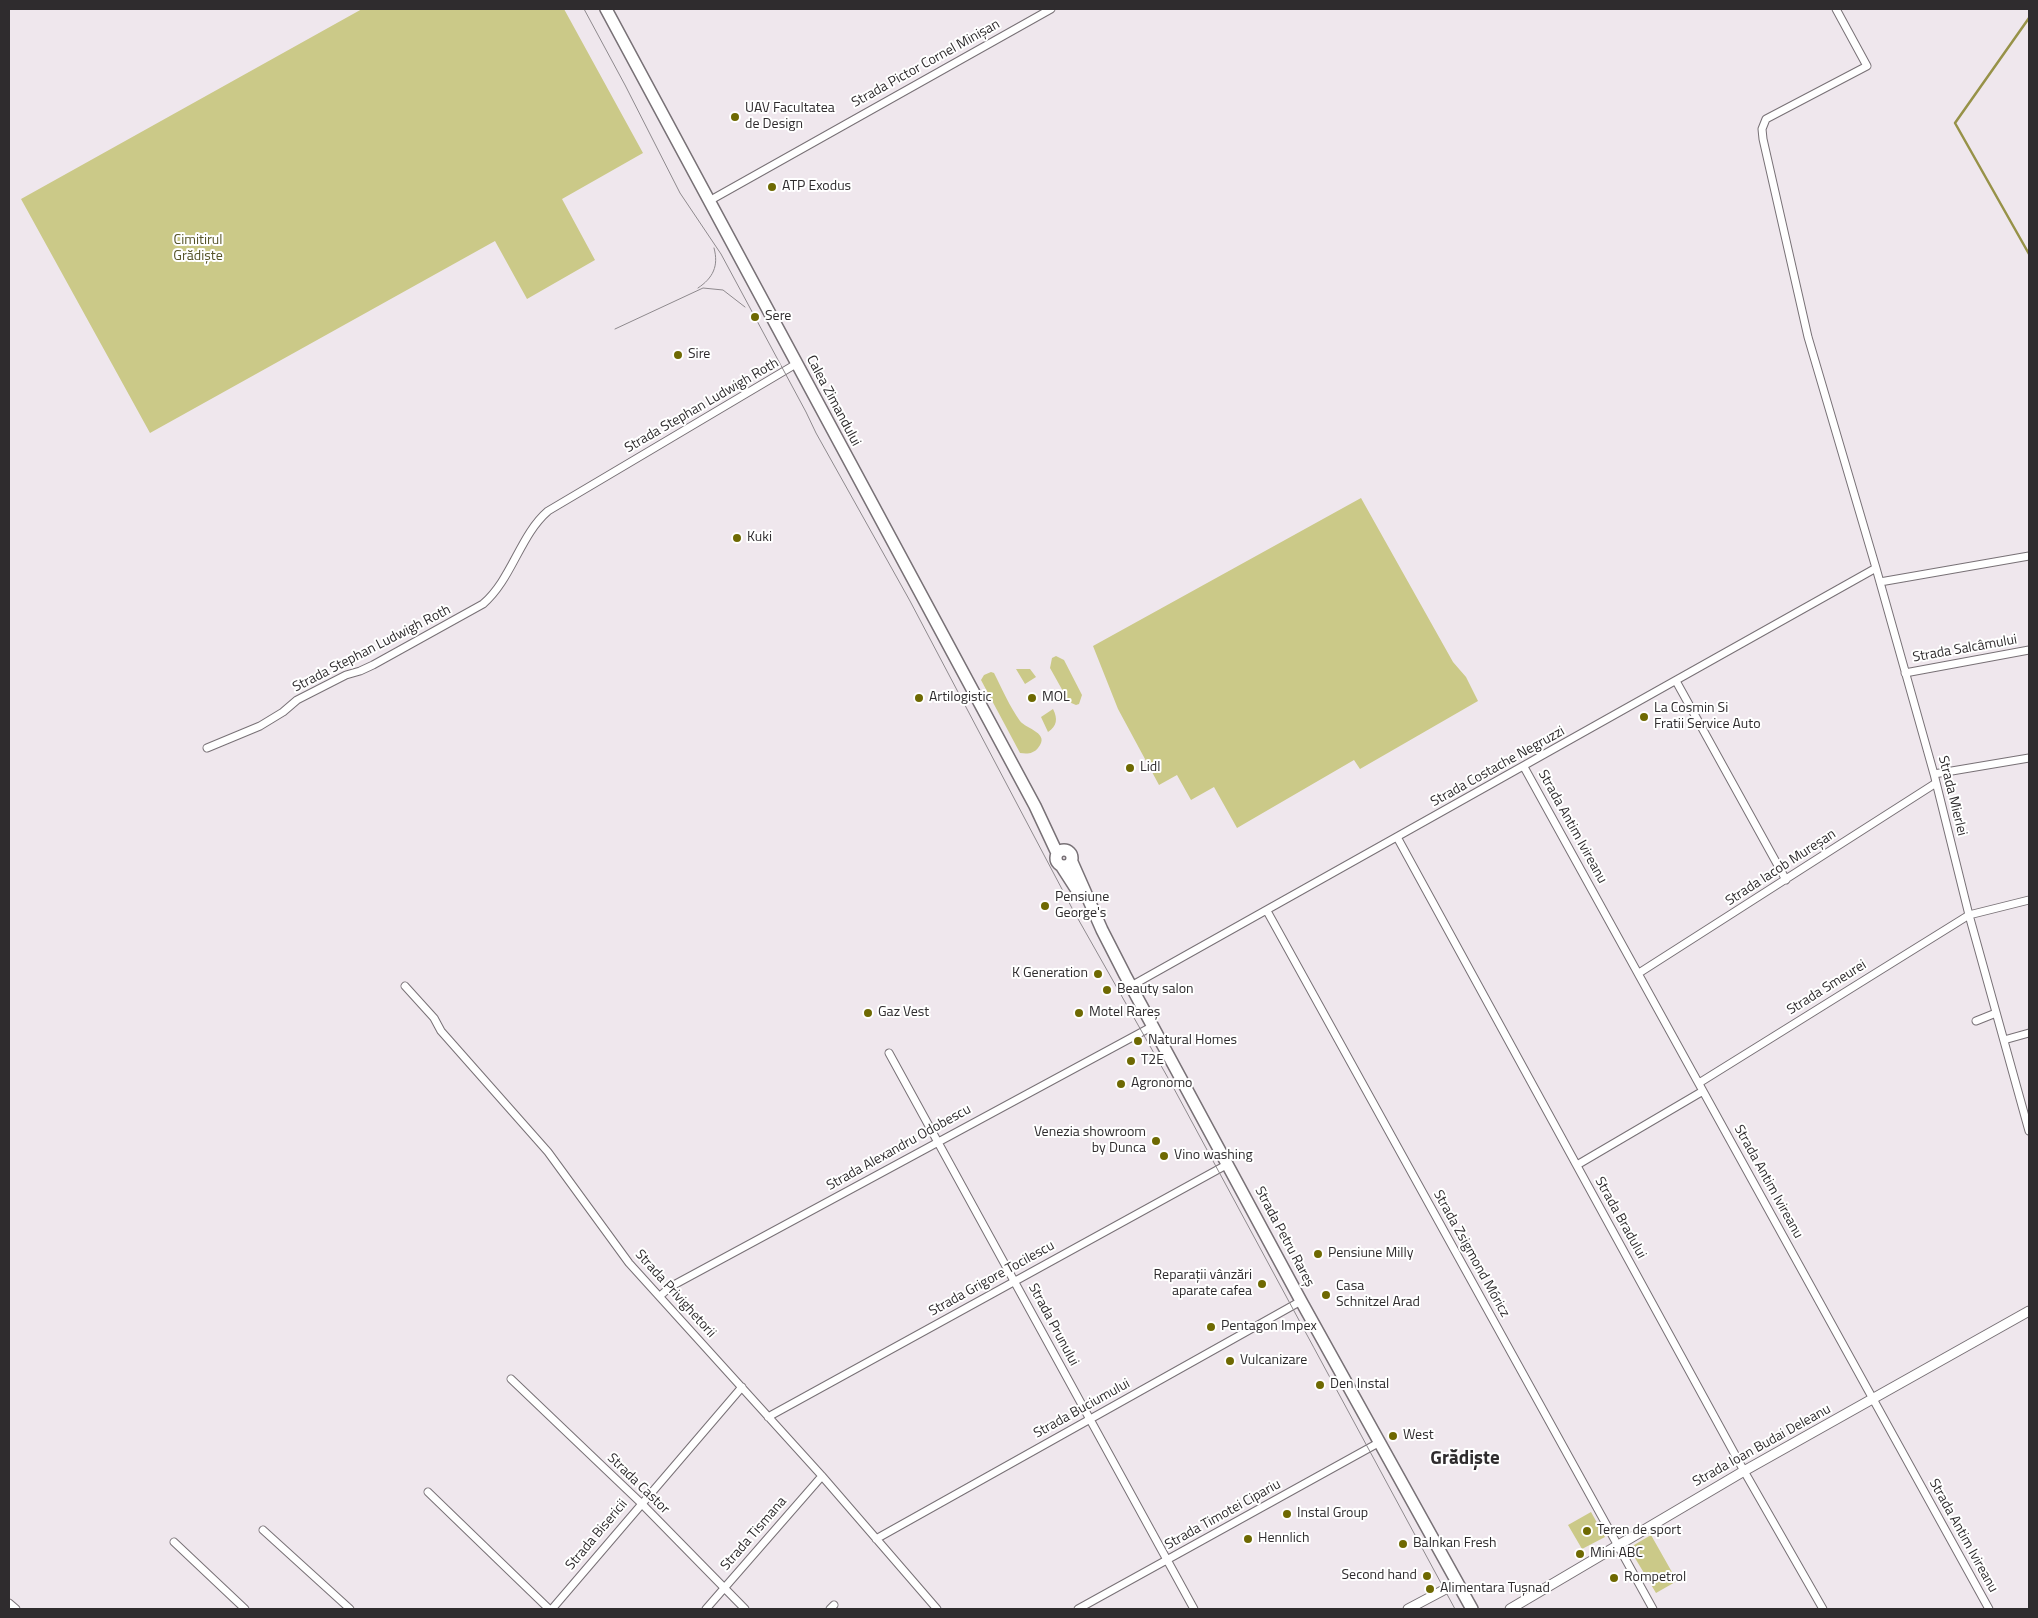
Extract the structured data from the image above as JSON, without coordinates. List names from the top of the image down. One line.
{"streets":{"main road":["Calea Zimandului","Strada Petru Rareș"],"street":["Strada Pictor Cornel Minișan","Strada Stephan Ludwigh Roth","Strada Salcâmului","Strada Costache Negruzzi","Strada Mierlei","Strada Antim Ivireanu","Strada Iacob Mureșan","Strada Smeurei","Strada Alexandru Odobescu","Strada Bradului","Strada Zsigmond Móricz","Strada Grigore Tocilescu","Strada Privighetorii","Strada Prunului","Strada Buciumului","Strada Ioan Budai Deleanu","Strada Castor","Strada Timotei Cipariu","Strada Tismana","Strada Bisericii"]},"crossings":[["Strada Pictor Cornel Minișan","Calea Zimandului"],["Calea Zimandului","Strada Stephan Ludwigh Roth"],["Calea Zimandului","Strada Petru Rareș"],["Strada Salcâmului","Strada Mierlei"],["Strada Costache Negruzzi","Strada Mierlei"],["Strada Costache Negruzzi","Strada Antim Ivireanu"],["Strada Costache Negruzzi","Strada Bradului"],["Strada Costache Negruzzi","Strada Petru Rareș"],["Strada Costache Negruzzi","Strada Zsigmond Móricz"],["Strada Mierlei","Strada Iacob Mureșan"],["Strada Mierlei","Strada Smeurei"],["Strada Antim Ivireanu","Strada Iacob Mureșan"],["Strada Antim Ivireanu","Strada Smeurei"],["Strada Antim Ivireanu","Strada Ioan Budai Deleanu"],["Strada Alexandru Odobescu","Strada Petru Rareș"],["Strada Alexandru Odobescu","Strada Privighetorii"],["Strada Alexandru Odobescu","Strada Prunului"],["Strada Bradului","Strada Ioan Budai Deleanu"],["Strada Petru Rareș","Strada Grigore Tocilescu"],["Strada Petru Rareș","Strada Buciumului"],["Strada Petru Rareș","Strada Timotei Cipariu"],["Strada Zsigmond Móricz","Strada Ioan Budai Deleanu"],["Strada Grigore Tocilescu","Strada Privighetorii"],["Strada Grigore Tocilescu","Strada Prunului"],["Strada Privighetorii","Strada Buciumului"],["Strada Privighetorii","Strada Tismana"],["Strada Privighetorii","Strada Bisericii"],["Strada Prunului","Strada Buciumului"],["Strada Prunului","Strada Timotei Cipariu"],["Strada Castor","Strada Tismana"],["Strada Castor","Strada Bisericii"]],"districts":["Grădiște"],"parks":["Cimitirul Grădiște"],"places":["UAV Facultatea de Design","ATP Exodus","Sere","Sire","Kuki","Artilogistic","MOL","La Cosmin Si Fratii Service Auto","Lidl","Pensiune George's","K Generation","Beauty salon","Gaz Vest","Motel Rareș","Natural Homes","T2E","Agronomo","Venezia showroom by Dunca","Vino washing","Pensiune Milly","Reparații vânzări aparate cafea","Casa Schnitzel Arad","Pentagon Impex","Vulcanizare","Den Instal","West","Instal Group","Teren de sport","Hennlich","Balnkan Fresh","Mini ABC","Second hand","Rompetrol","Alimentara Tușnad"]}
